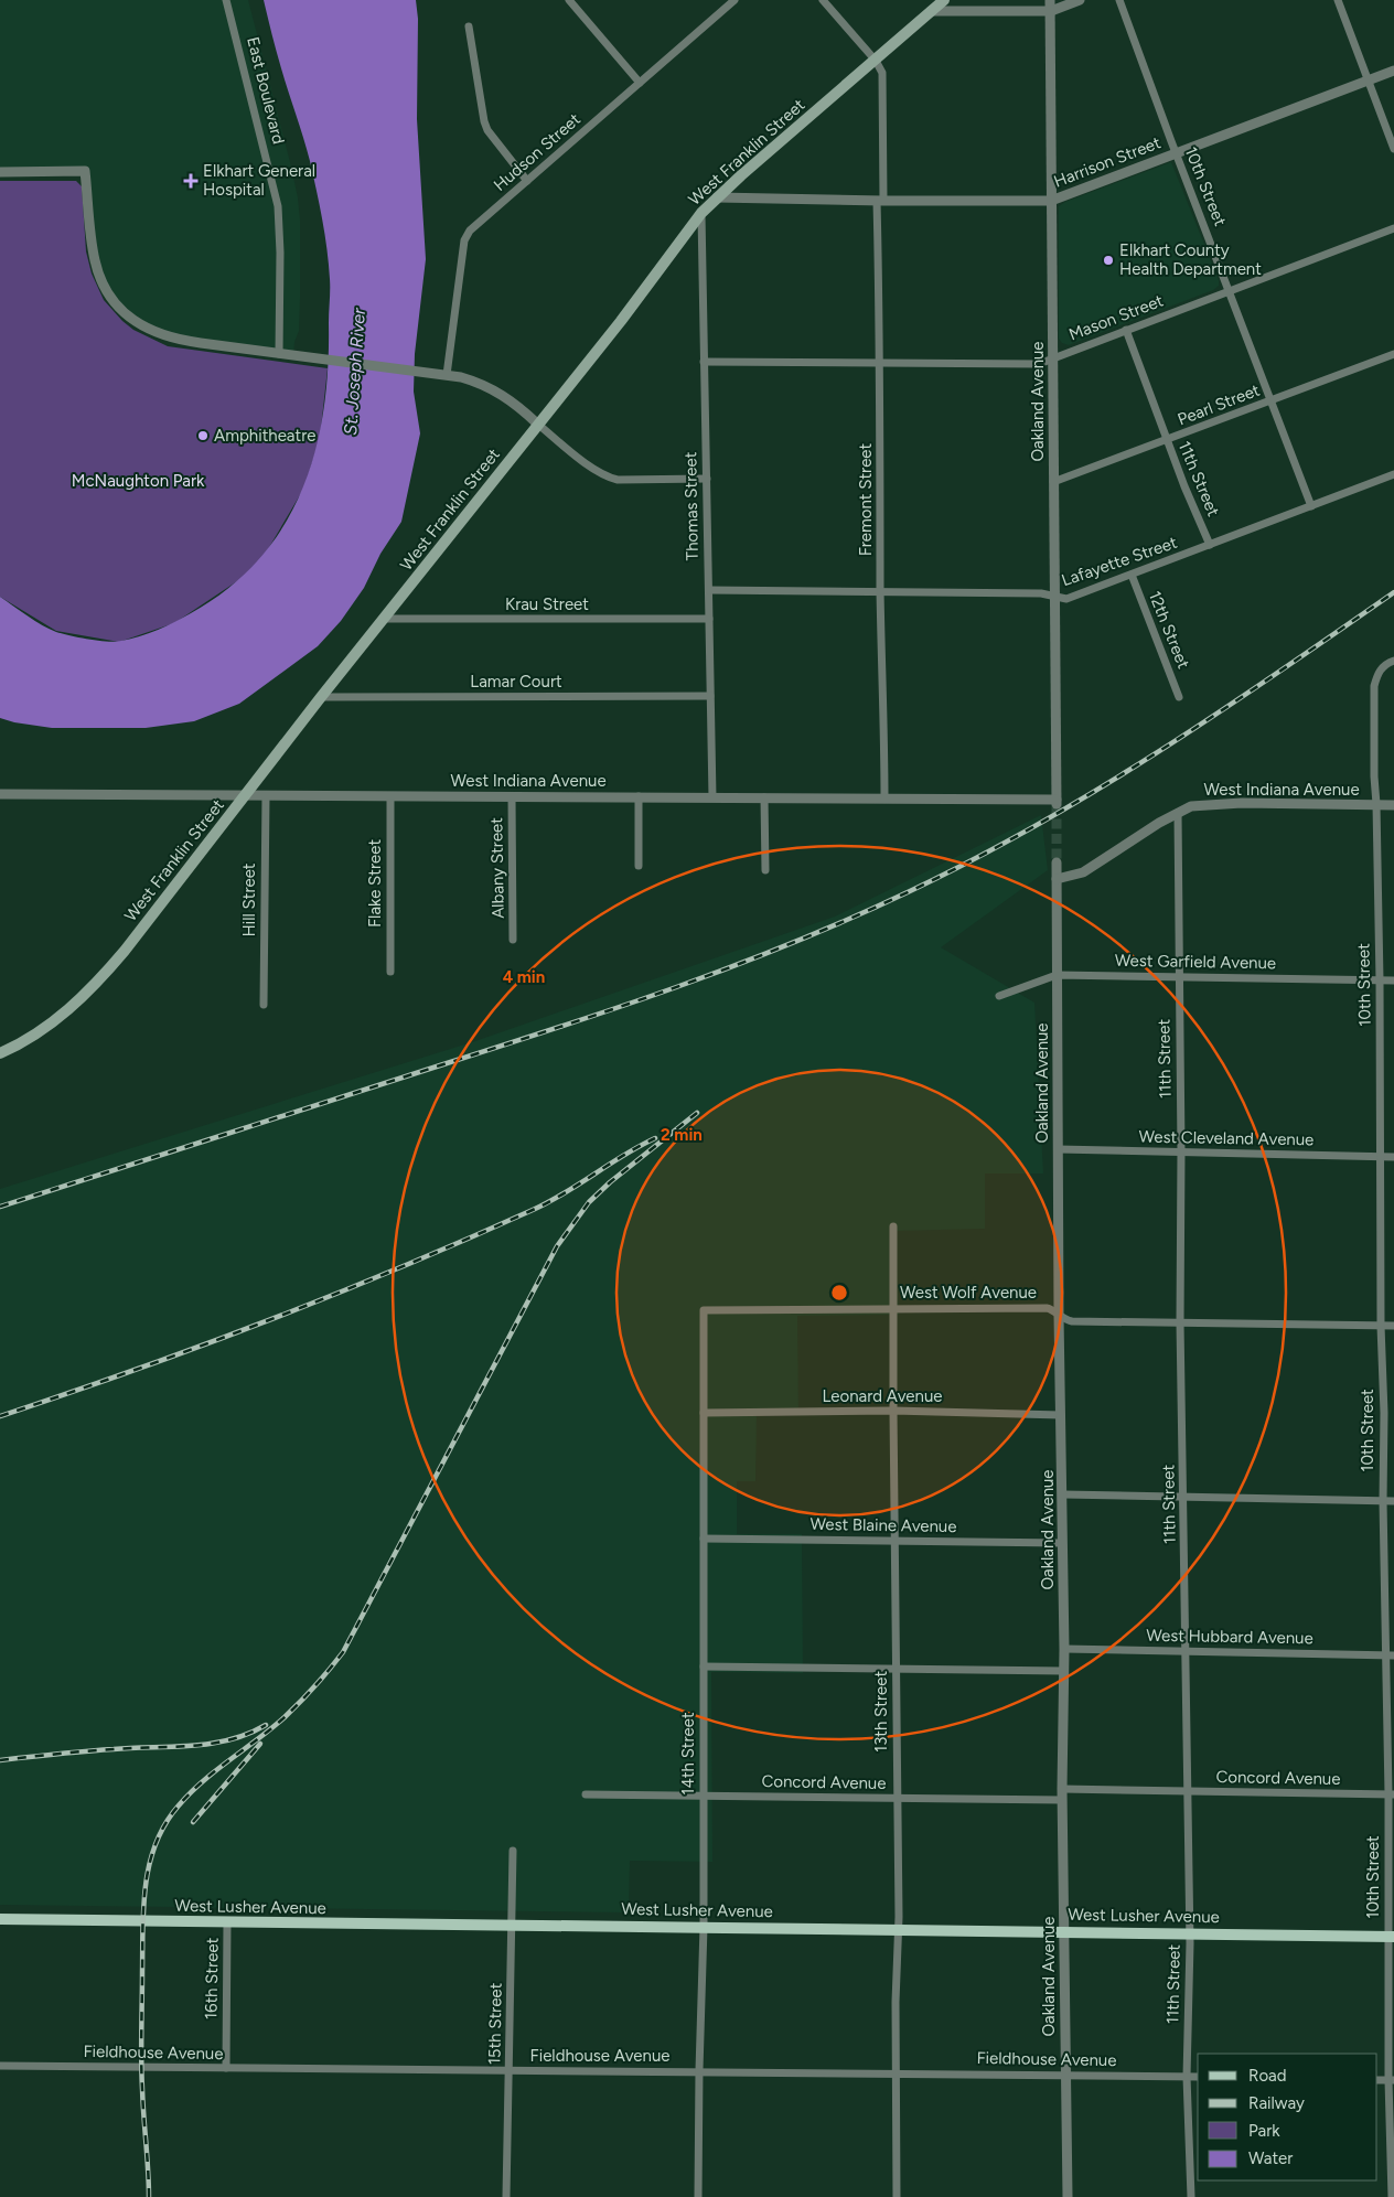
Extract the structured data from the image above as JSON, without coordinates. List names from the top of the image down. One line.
{"streets":{"main road":["West Franklin Street","West Lusher Avenue"],"street":["East Boulevard","Hudson Street","Harrison Street","10th Street","Mason Street","Oakland Avenue","Pearl Street","11th Street","Fremont Street","Thomas Street","Lafayette Street","Krau Street","12th Street","Lamar Court","West Indiana Avenue","Albany Street","Flake Street","Hill Street","West Garfield Avenue","West Cleveland Avenue","West Wolf Avenue","Leonard Avenue","West Blaine Avenue","West Hubbard Avenue","13th Street","14th Street","Concord Avenue","16th Street","15th Street","Fieldhouse Avenue"]},"crossings":[["West Franklin Street","Harrison Street"],["West Franklin Street","Fremont Street"],["West Franklin Street","Thomas Street"],["West Franklin Street","Krau Street"],["West Franklin Street","Lamar Court"],["West Franklin Street","West Indiana Avenue"],["Harrison Street","10th Street"],["Harrison Street","Oakland Avenue"],["Harrison Street","Fremont Street"],["10th Street","Mason Street"],["10th Street","Pearl Street"],["10th Street","Lafayette Street"],["10th Street","West Indiana Avenue"],["10th Street","West Garfield Avenue"],["10th Street","West Cleveland Avenue"],["10th Street","West Wolf Avenue"],["10th Street","West Hubbard Avenue"],["10th Street","Concord Avenue"],["10th Street","West Lusher Avenue"],["Mason Street","Oakland Avenue"],["Mason Street","11th Street"],["Mason Street","Fremont Street"],["Mason Street","Thomas Street"],["Oakland Avenue","Pearl Street"],["Oakland Avenue","Lafayette Street"],["Oakland Avenue","West Indiana Avenue"],["Oakland Avenue","West Garfield Avenue"],["Oakland Avenue","West Cleveland Avenue"],["Oakland Avenue","West Wolf Avenue"],["Oakland Avenue","Leonard Avenue"],["Oakland Avenue","West Blaine Avenue"],["Oakland Avenue","West Hubbard Avenue"],["Oakland Avenue","Concord Avenue"],["Oakland Avenue","West Lusher Avenue"],["Oakland Avenue","Fieldhouse Avenue"],["Pearl Street","11th Street"],["11th Street","Lafayette Street"],["11th Street","West Indiana Avenue"],["11th Street","West Garfield Avenue"],["11th Street","West Cleveland Avenue"],["11th Street","West Wolf Avenue"],["11th Street","West Hubbard Avenue"],["11th Street","Concord Avenue"],["11th Street","West Lusher Avenue"],["11th Street","Fieldhouse Avenue"],["Fremont Street","Lafayette Street"],["Fremont Street","West Indiana Avenue"],["Thomas Street","Lafayette Street"],["Thomas Street","Krau Street"],["Thomas Street","Lamar Court"],["Thomas Street","West Indiana Avenue"],["Lafayette Street","12th Street"],["West Indiana Avenue","Albany Street"],["West Indiana Avenue","Flake Street"],["West Indiana Avenue","Hill Street"],["West Wolf Avenue","13th Street"],["West Wolf Avenue","14th Street"],["Leonard Avenue","13th Street"],["Leonard Avenue","14th Street"],["West Blaine Avenue","13th Street"],["West Blaine Avenue","14th Street"],["13th Street","Concord Avenue"],["13th Street","West Lusher Avenue"],["13th Street","Fieldhouse Avenue"],["14th Street","Concord Avenue"],["14th Street","West Lusher Avenue"],["14th Street","Fieldhouse Avenue"],["West Lusher Avenue","16th Street"],["West Lusher Avenue","15th Street"],["16th Street","Fieldhouse Avenue"],["15th Street","Fieldhouse Avenue"]],"water":["St. Joseph River"],"parks":["McNaughton Park"],"places":{"health":["Elkhart General Hospital"],"other":["Elkhart County Health Department","Amphitheatre"]},"legend":["Road","Railway","Park","Water"],"rings":["4 min","2 min"]}
